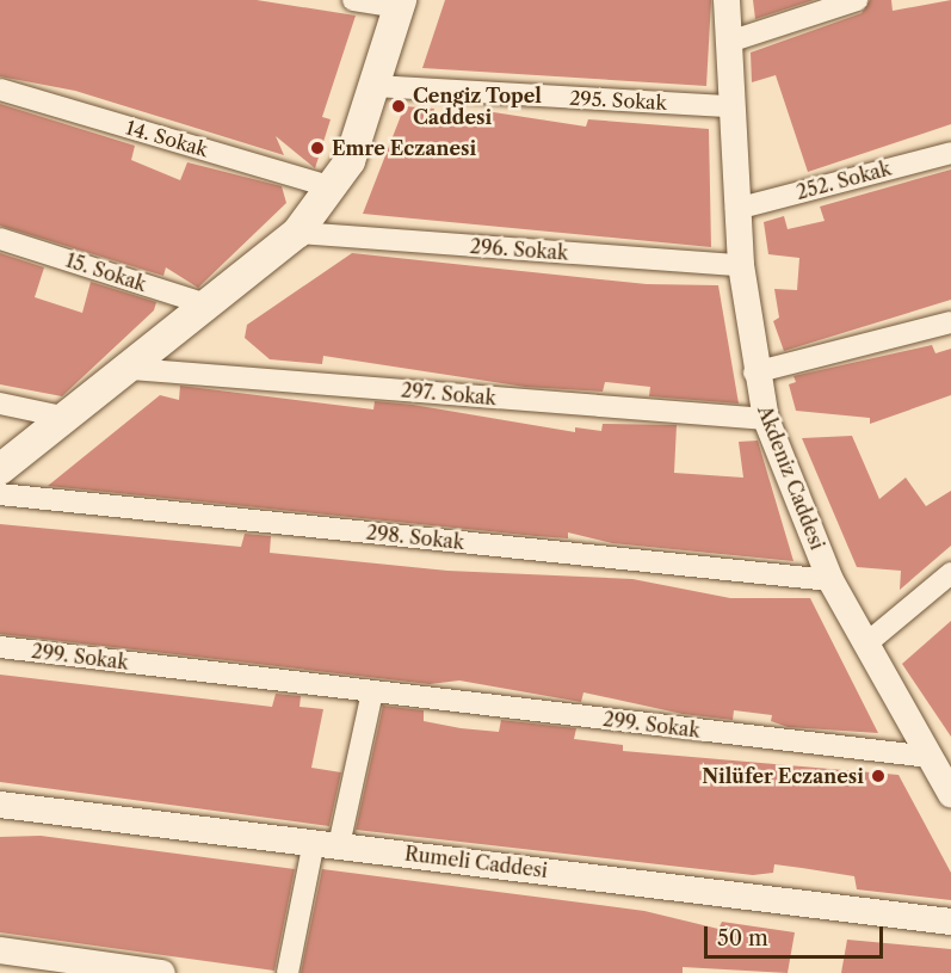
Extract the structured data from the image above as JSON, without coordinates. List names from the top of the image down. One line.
{"streets":{"street":["295. Sokak","14. Sokak","252. Sokak","296. Sokak","15. Sokak","297. Sokak","Akdeniz Caddesi","298. Sokak","299. Sokak","Rumeli Caddesi"]},"crossings":[["295. Sokak","Akdeniz Caddesi"],["252. Sokak","Akdeniz Caddesi"],["296. Sokak","Akdeniz Caddesi"],["297. Sokak","Akdeniz Caddesi"],["Akdeniz Caddesi","298. Sokak"],["Akdeniz Caddesi","299. Sokak"]],"places":["Cengiz Topel Caddesi","Emre Eczanesi","Nilüfer Eczanesi"],"scale_bar":"50 m"}
